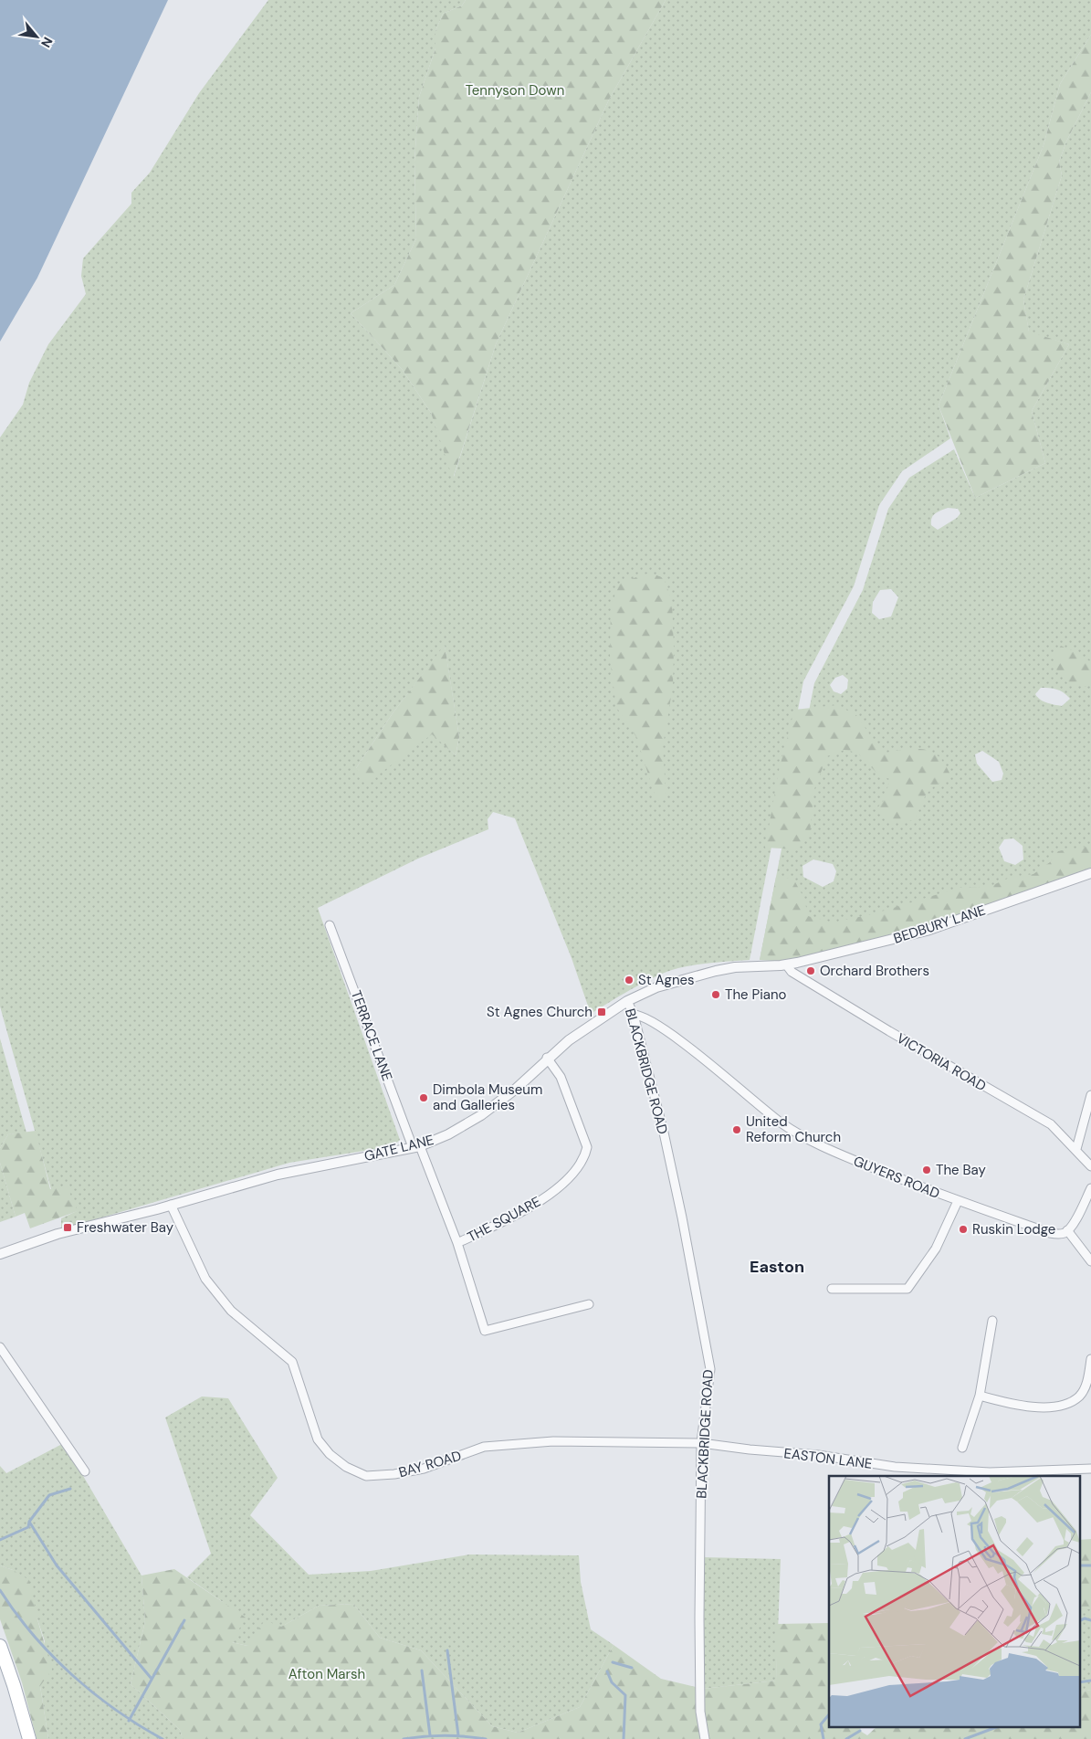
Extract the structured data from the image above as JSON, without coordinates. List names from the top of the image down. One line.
{"streets":{"street":["BEDBURY LANE","TERRACE LANE","VICTORIA ROAD","BLACKBRIDGE ROAD","GATE LANE","GUYERS ROAD","THE SQUARE","EASTON LANE","BAY ROAD"]},"crossings":[["BEDBURY LANE","VICTORIA ROAD"],["BEDBURY LANE","GATE LANE"],["TERRACE LANE","GATE LANE"],["TERRACE LANE","THE SQUARE"],["VICTORIA ROAD","GATE LANE"],["BLACKBRIDGE ROAD","GATE LANE"],["BLACKBRIDGE ROAD","GUYERS ROAD"],["BLACKBRIDGE ROAD","EASTON LANE"],["BLACKBRIDGE ROAD","BAY ROAD"],["GATE LANE","THE SQUARE"],["GATE LANE","BAY ROAD"],["EASTON LANE","BAY ROAD"]],"districts":["Easton"],"parks":["Tennyson Down","Afton Marsh"],"places":{"other":["Orchard Brothers","St Agnes","The Piano","Dimbola Museum and Galleries","United Reform Church","The Bay","Ruskin Lodge"],"transit":["St Agnes Church","Freshwater Bay"]},"north":"bottom right"}
